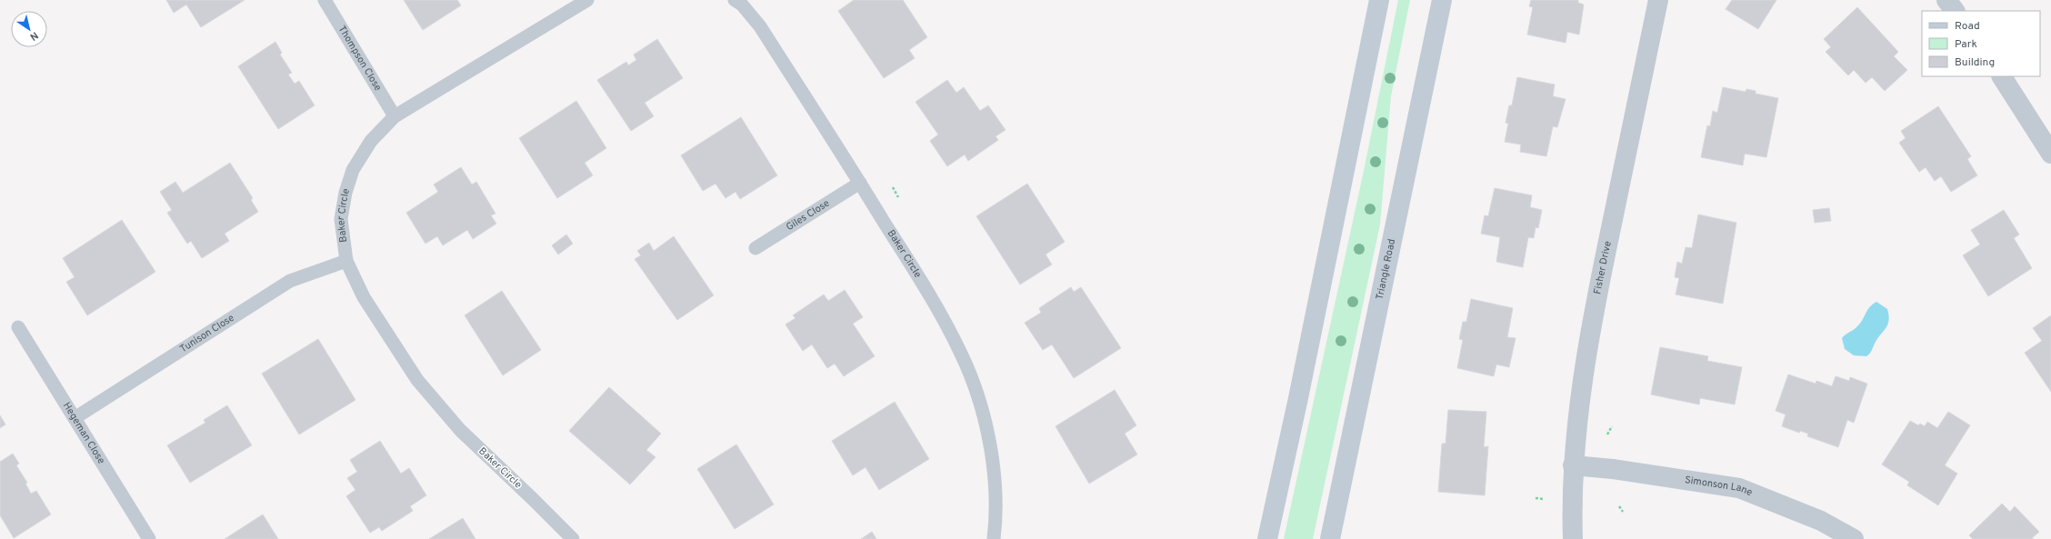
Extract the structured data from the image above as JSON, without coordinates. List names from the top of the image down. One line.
{"streets":{"street":["Fisher Drive","Triangle Road","Simonson Lane"],"lane":["Thompson Close","Giles Close","Baker Circle","Tunison Close","Hegeman Close"]},"crossings":[["Thompson Close","Baker Circle"],["Giles Close","Baker Circle"],["Baker Circle","Tunison Close"],["Fisher Drive","Simonson Lane"],["Tunison Close","Hegeman Close"]],"legend":["Road","Park","Building"],"north":"bottom right"}
